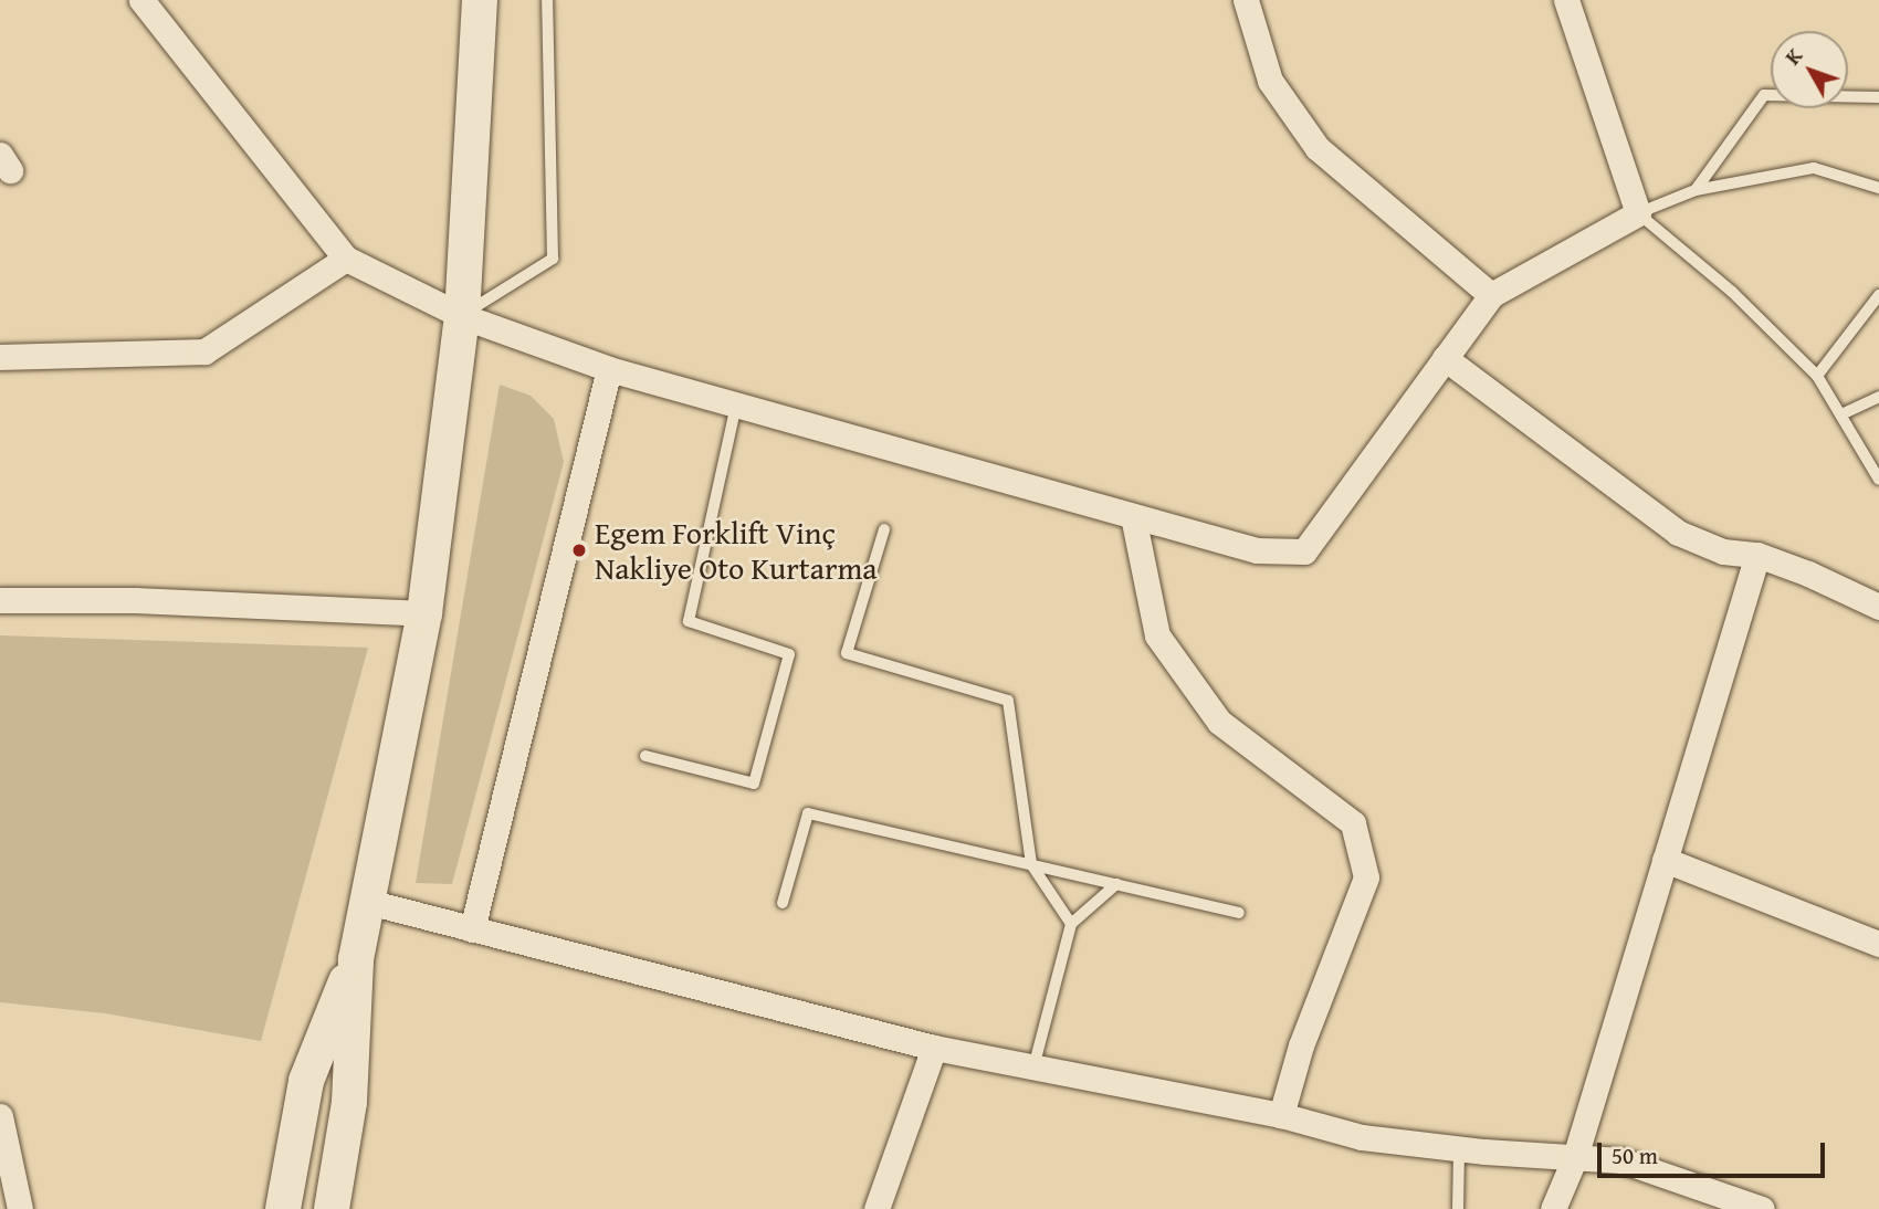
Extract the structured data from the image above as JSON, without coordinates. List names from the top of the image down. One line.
{"places":["Egem Forklift Vinç Nakliye Oto Kurtarma"],"scale_bar":"50 m","north":"top left"}
